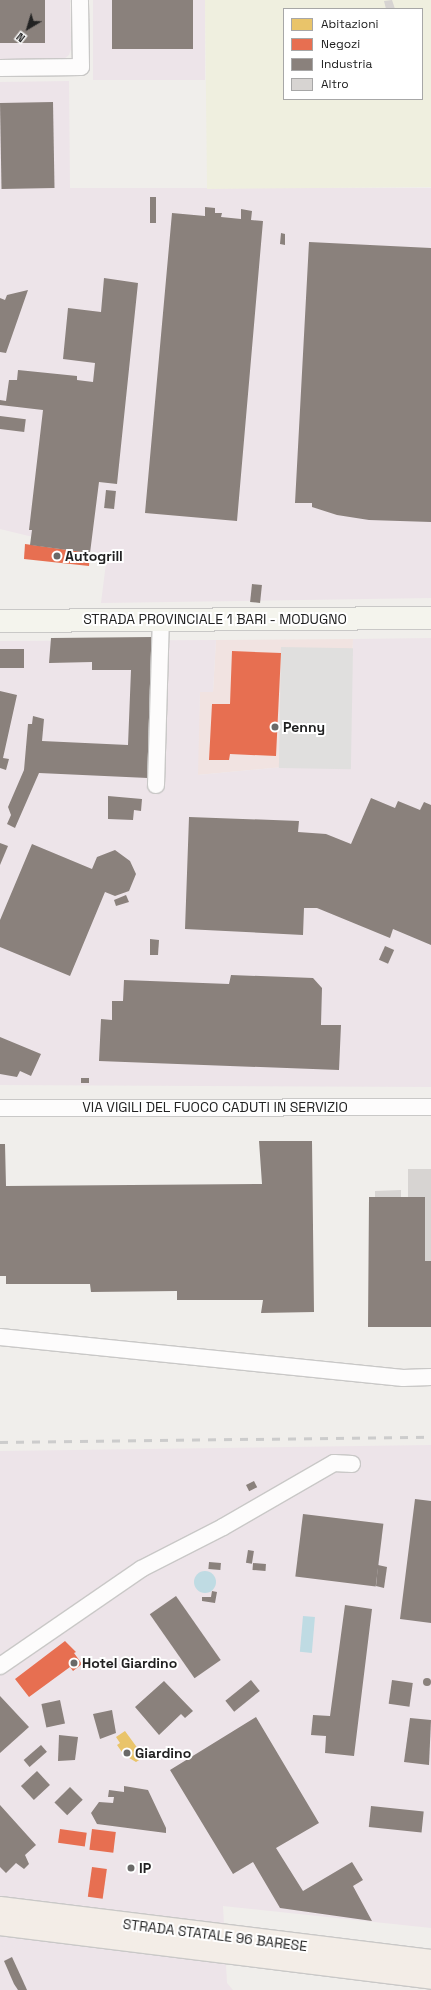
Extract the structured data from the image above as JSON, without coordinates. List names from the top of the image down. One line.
{"streets":{"main road":["STRADA STATALE 96 BARESE"],"street":["STRADA PROVINCIALE 1 BARI - MODUGNO","VIA VIGILI DEL FUOCO CADUTI IN SERVIZIO"]},"places":["Autogrill","Penny","Hotel Giardino","Giardino","IP"],"legend":["Abitazioni","Negozi","Industria","Altro"],"north":"bottom left"}
